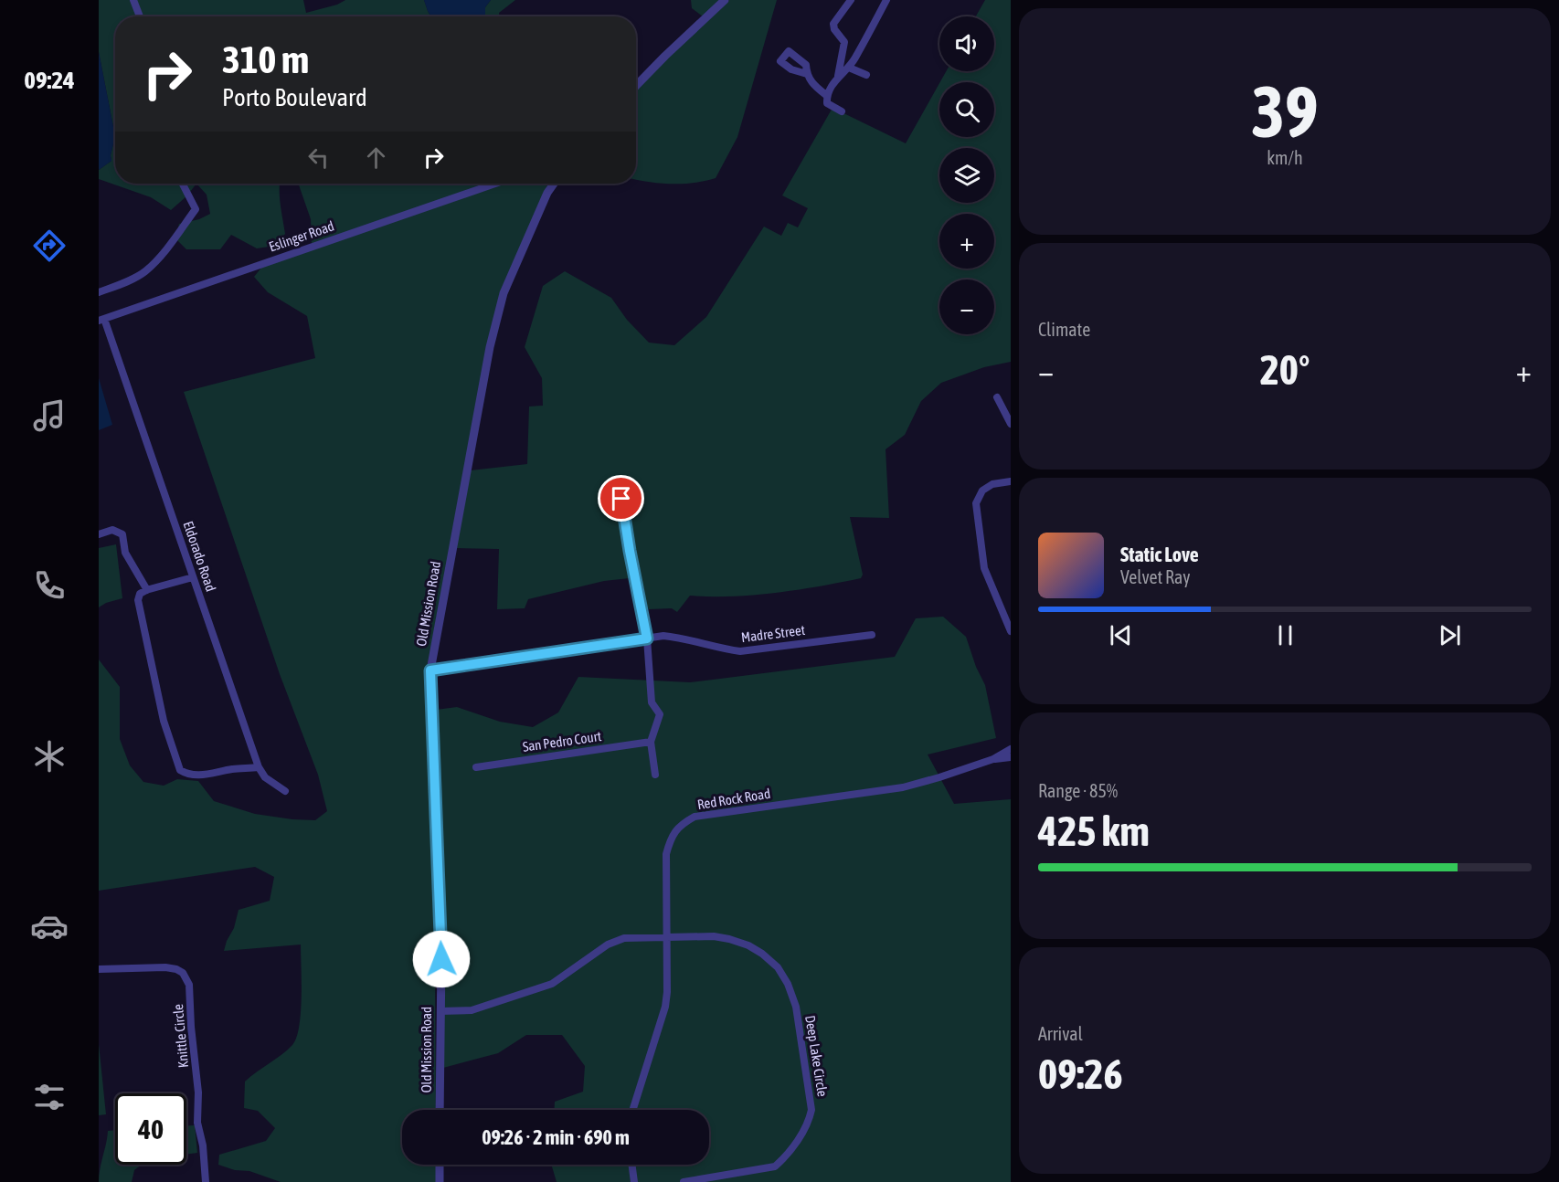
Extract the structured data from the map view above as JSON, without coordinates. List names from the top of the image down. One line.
{"streets":{"street":["Eslinger Road","Eldorado Road","Old Mission Road","Madre Street","San Pedro Court","Red Rock Road","Knittle Circle","Deep Lake Circle"]},"crossings":[["Eslinger Road","Eldorado Road"],["Old Mission Road","Madre Street"],["Old Mission Road","Deep Lake Circle"],["Red Rock Road","Deep Lake Circle"]],"page":{"tabs":"09:24","tile":[["39","km/h"],"Climate",["Range · 85%","425 km"],["Arrival","09:26"]],"map_buttons":["+","−"],"turn":["310 m","Porto Boulevard"],"heat":["−","20°","+"],"song":["Static Love","Velvet Ray"],"limit":"40","trip":"09:26 · 2 min · 690 m"}}
